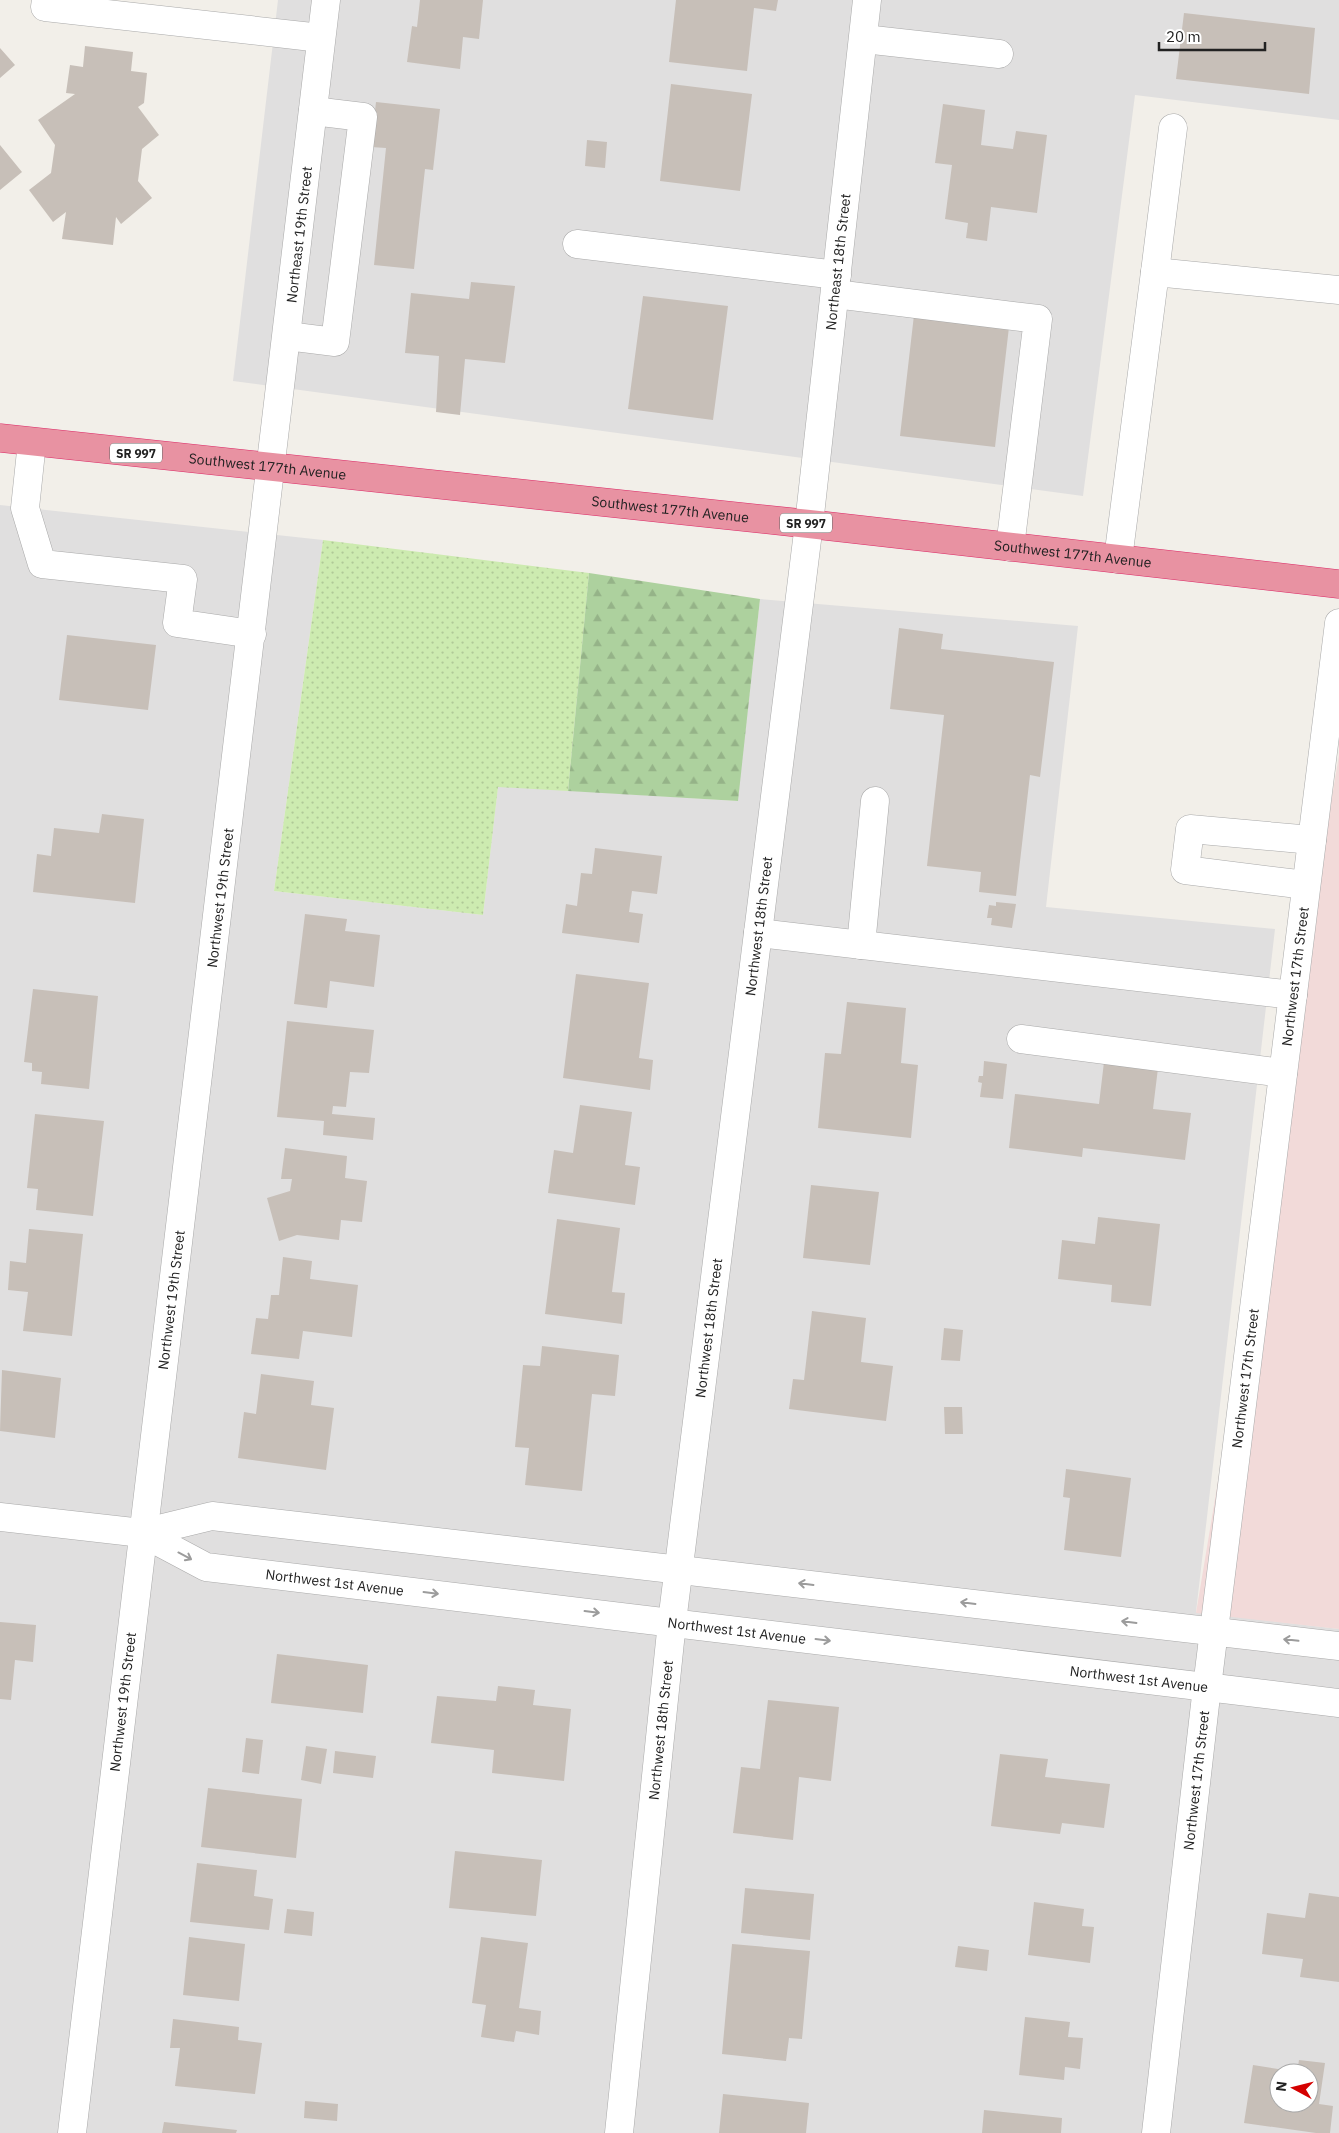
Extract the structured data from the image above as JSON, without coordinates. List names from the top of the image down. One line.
{"streets":{"highway":["SR 997","Southwest 177th Avenue"],"street":["Northeast 19th Street","Northeast 18th Street","Northwest 19th Street","Northwest 18th Street","Northwest 17th Street","Northwest 1st Avenue"]},"crossings":[["Northeast 19th Street","Southwest 177th Avenue"],["Northeast 19th Street","Northwest 19th Street"],["Northeast 18th Street","Southwest 177th Avenue"],["Northeast 18th Street","Northwest 18th Street"],["Southwest 177th Avenue","Northwest 19th Street"],["Southwest 177th Avenue","Northwest 18th Street"],["Northwest 19th Street","Northwest 1st Avenue"],["Northwest 18th Street","Northwest 1st Avenue"],["Northwest 17th Street","Northwest 1st Avenue"]],"scale_bar":"20 m","north":"left"}
